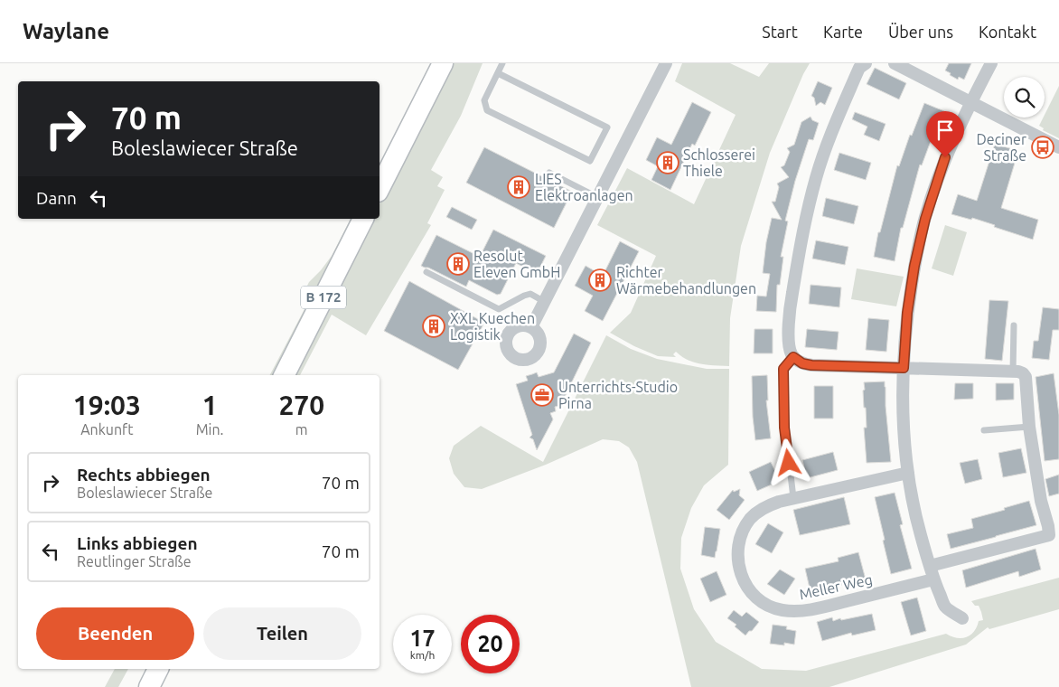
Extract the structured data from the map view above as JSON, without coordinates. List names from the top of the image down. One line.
{"streets":{"main road":["B 172"],"street":["Meller Weg"]},"places":{"bus stop":["Deciner Straße"],"building":["Schlosserei Thiele","LIES Elektroanlagen","Resolut Eleven GmbH","Richter Wärmebehandlungen","XXL Kuechen Logistik"],"office":["Unterrichts-Studio Pirna"]},"page":{"header":"Waylane","nav":["Start","Karte","Über uns","Kontakt"],"turn":["70 m","Boleslawiecer Straße"],"then":"Dann","eta":["19:03","Ankunft","1","Min.","270","m"],"list":[{"name":"Rechts abbiegen","note":"Boleslawiecer Straße","value":"70 m"},{"name":"Links abbiegen","note":"Reutlinger Straße","value":"70 m"}],"buttons":["Beenden","Teilen"],"speed":"17 km/h","limit":"20"}}
